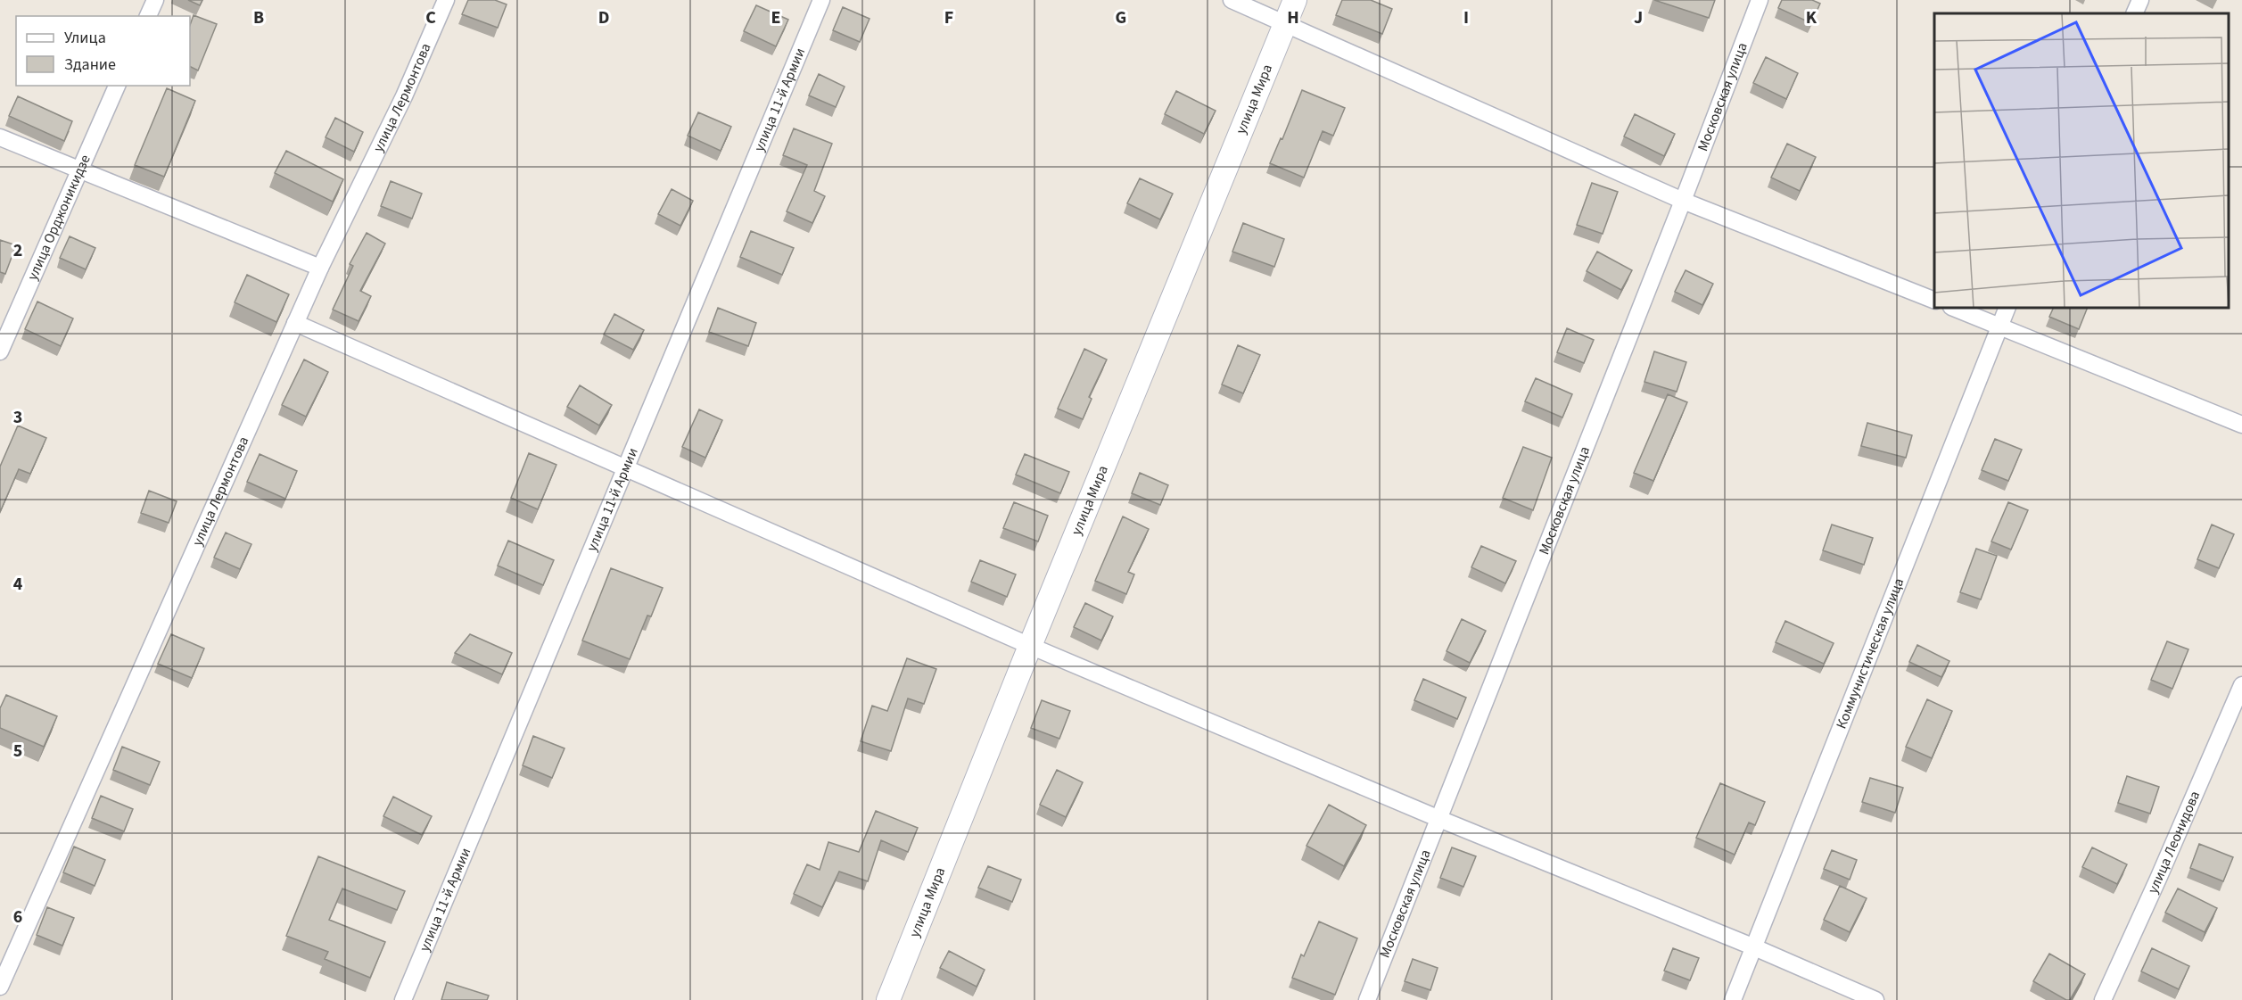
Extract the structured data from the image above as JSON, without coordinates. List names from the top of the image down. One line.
{"streets":{"street":["Московская улица","улица Лермонтова","улица Мира","улица 11-й Армии","улица Орджоникидзе","Коммунистическая улица","улица Леонидова"]},"legend":["Улица","Здание"],"grid":{"columns":["B","C","D","E","F","G","H","I","J","K"],"rows":["2","3","4","5","6"]}}
